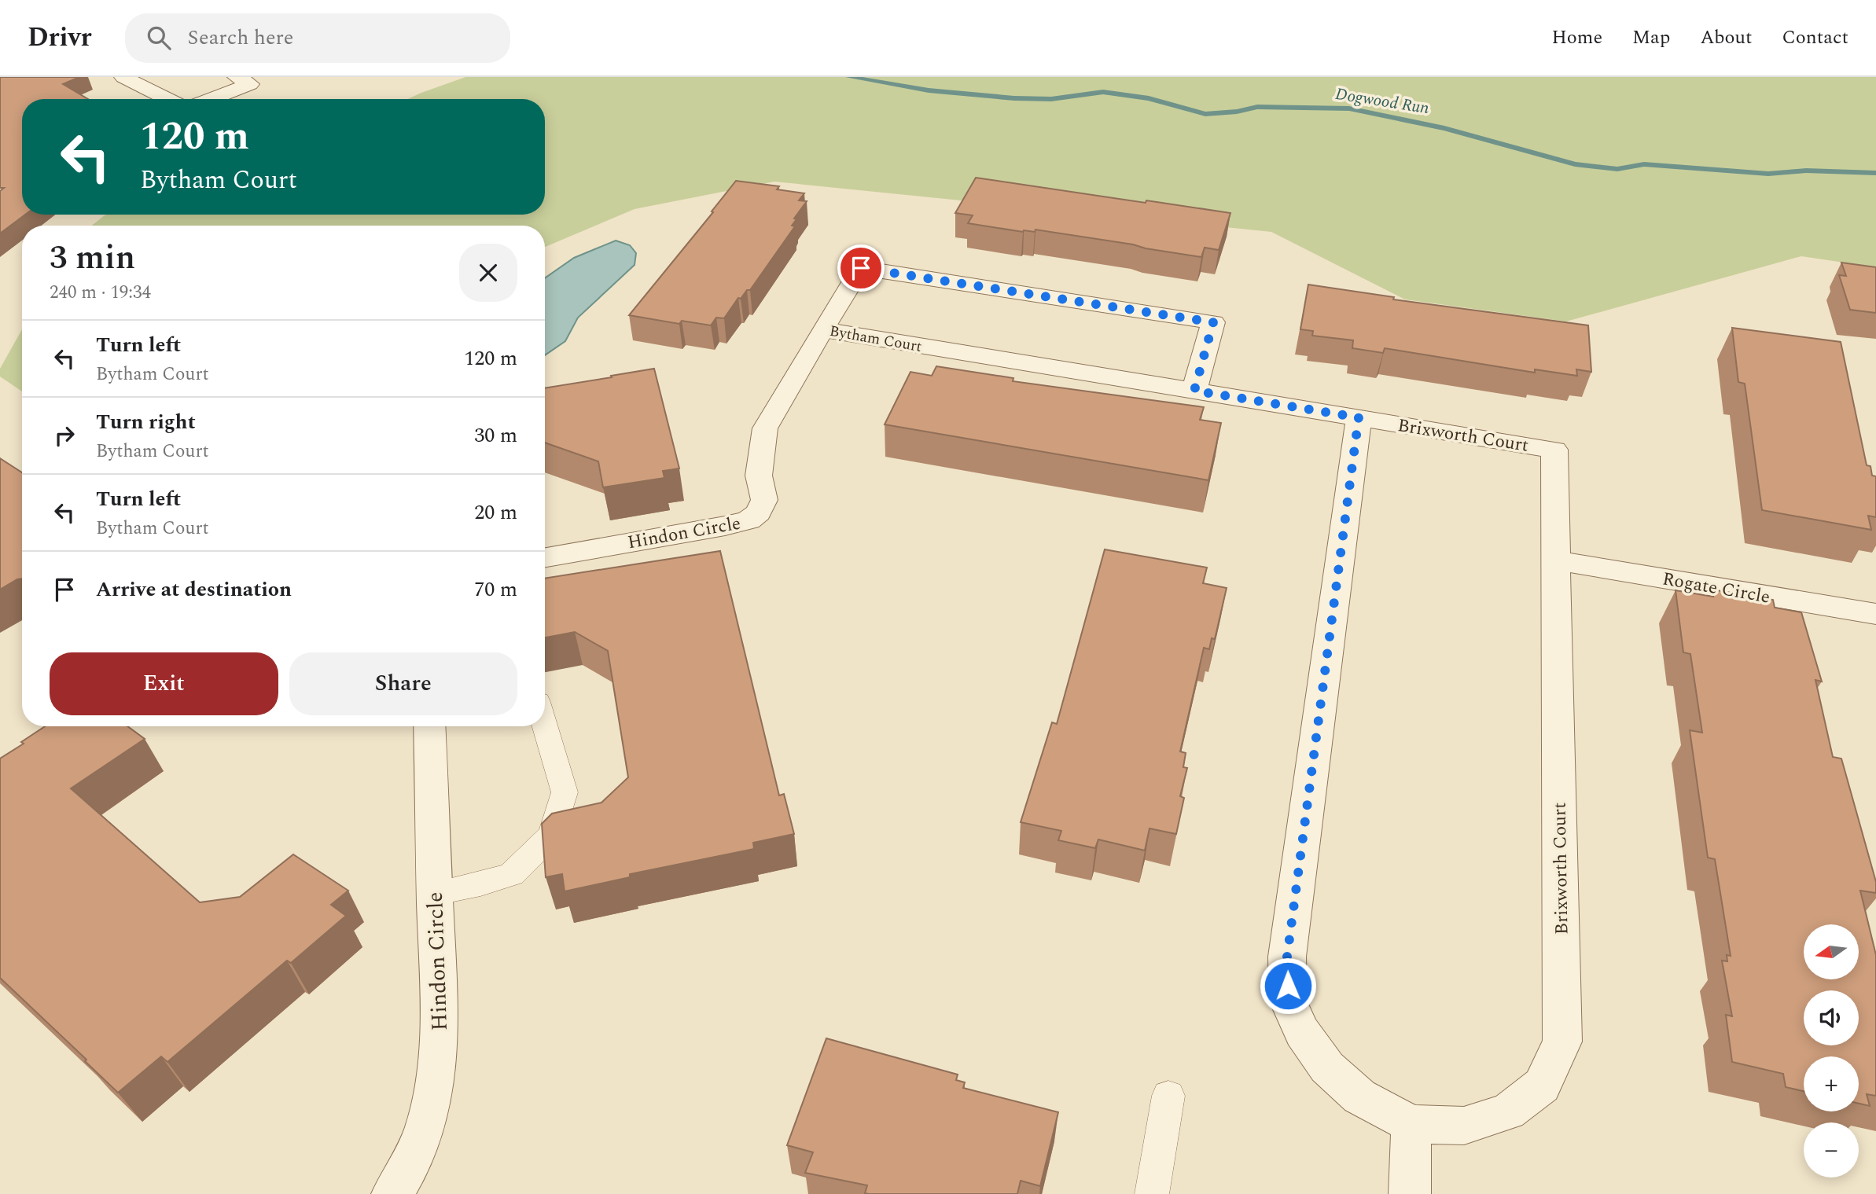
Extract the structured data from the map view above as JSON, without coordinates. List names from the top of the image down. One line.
{"streets":{"street":["Bytham Court","Brixworth Court","Hindon Circle","Rogate Circle"]},"crossings":[["Bytham Court","Brixworth Court"],["Bytham Court","Hindon Circle"],["Brixworth Court","Rogate Circle"]],"water":["Dogwood Run"],"north":"left","page":{"header":"Drivr","search":"Search here","nav":["Home","Map","About","Contact"],"turn":["120 m","Bytham Court"],"heading":["3 min","240 m · 19:34"],"list":[{"name":"Turn left","note":"Bytham Court","value":"120 m"},{"name":"Turn right","note":"Bytham Court","value":"30 m"},{"name":"Turn left","note":"Bytham Court","value":"20 m"},{"name":"Arrive at destination","value":"70 m"}],"buttons":["Exit","Share"],"map_buttons":["+","−"]}}
